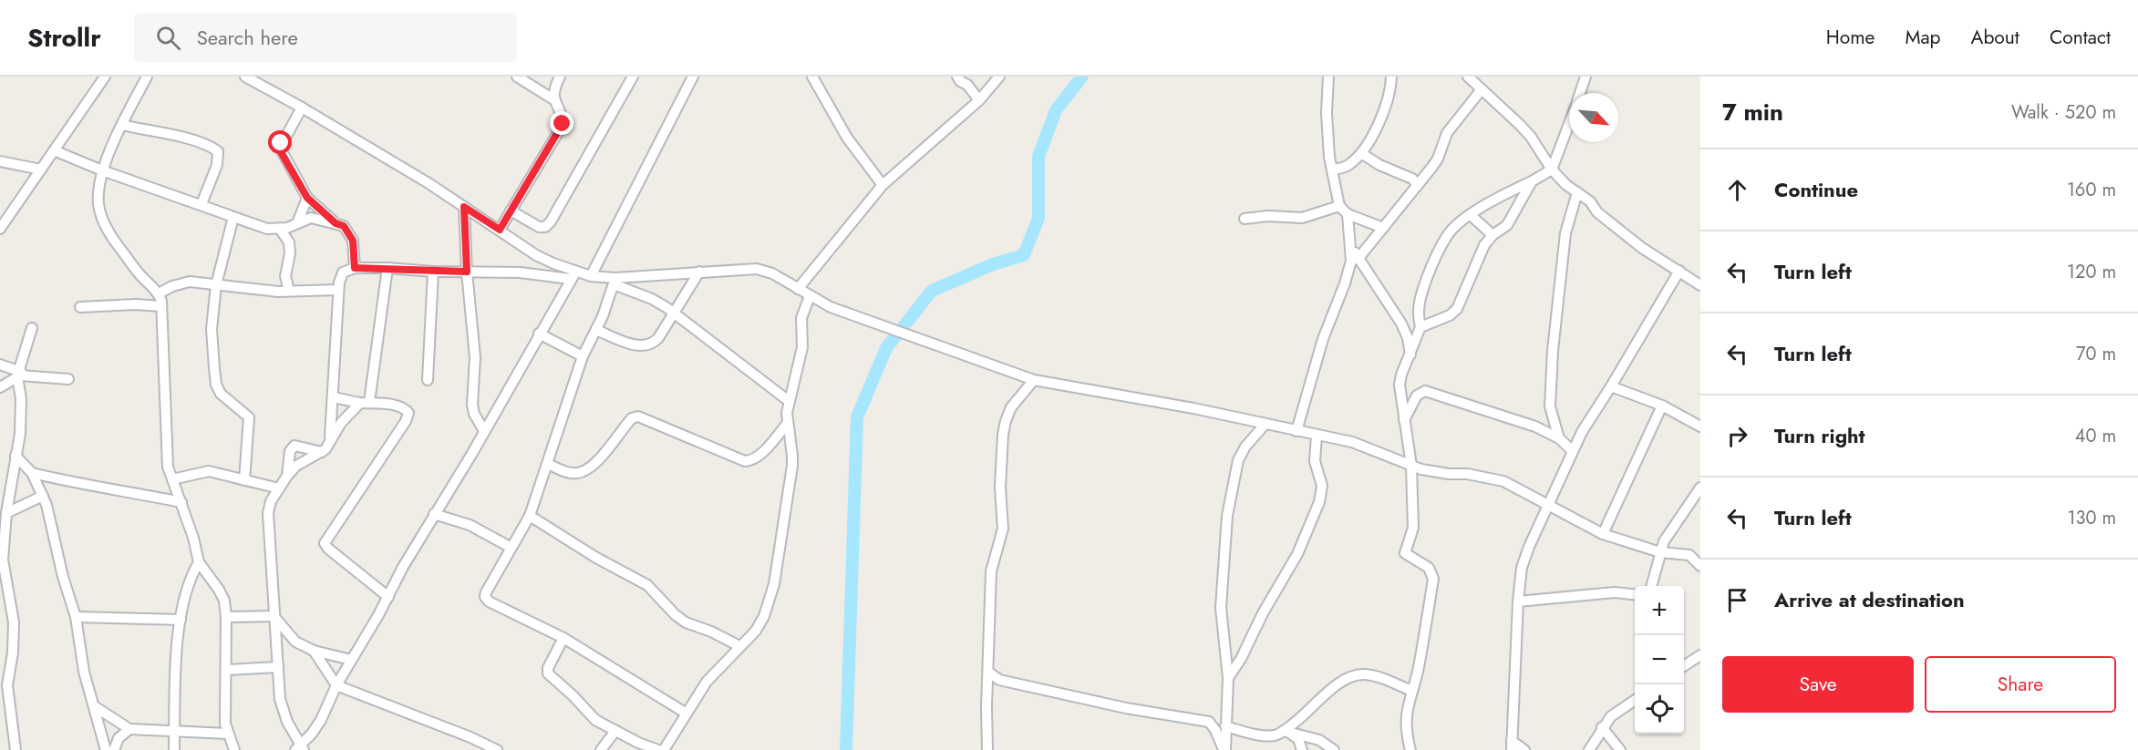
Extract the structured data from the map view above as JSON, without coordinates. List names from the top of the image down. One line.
{"north":"bottom right","page":{"header":"Strollr","search":"Search here","nav":["Home","Map","About","Contact"],"heading":["7 min","Walk · 520 m"],"list":[["Continue","160 m"],["Turn left","120 m"],["Turn left","70 m"],["Turn right","40 m"],["Turn left","130 m"],"Arrive at destination"],"map_buttons":["+","−"],"buttons":["Save","Share"]}}
